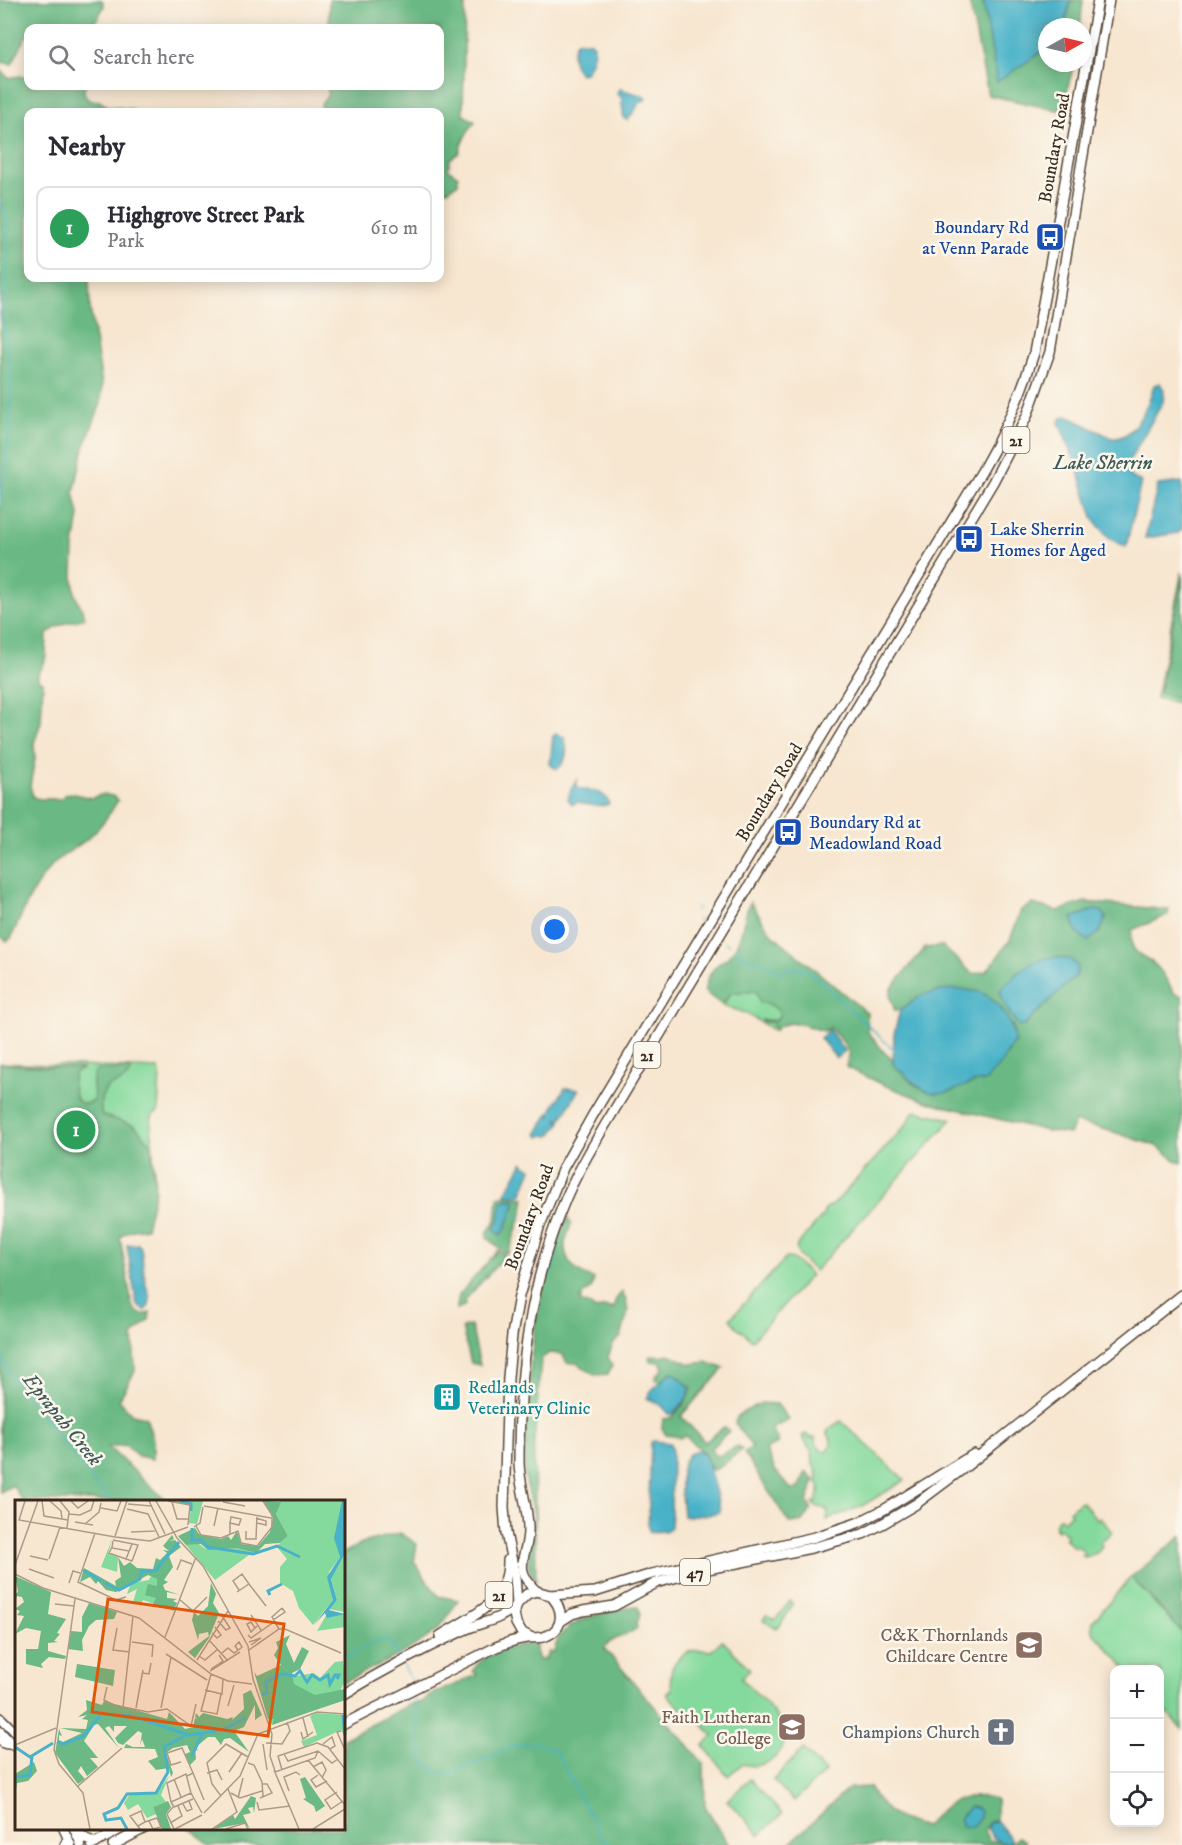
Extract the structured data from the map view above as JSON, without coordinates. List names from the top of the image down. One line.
{"streets":{"highway":["Boundary Road","21","47"]},"crossings":[["Boundary Road","21"],["Boundary Road","47"],["21","47"]],"water":["Lake Sherrin","Eprapah Creek"],"places":{"bus stop":["Boundary Rd at Venn Parade","Lake Sherrin Homes for Aged","Boundary Rd at Meadowland Road"],"building":["Redlands Veterinary Clinic"],"school or university":["C&K Thornlands Childcare Centre","Faith Lutheran College"],"church":["Champions Church"]},"north":"right","page":{"search":"Search here","heading":"Nearby","list":[{"mark":"1","name":"Highgrove Street Park","note":"Park","value":"610 m"}],"pins":"1","map_buttons":["+","−"]}}
